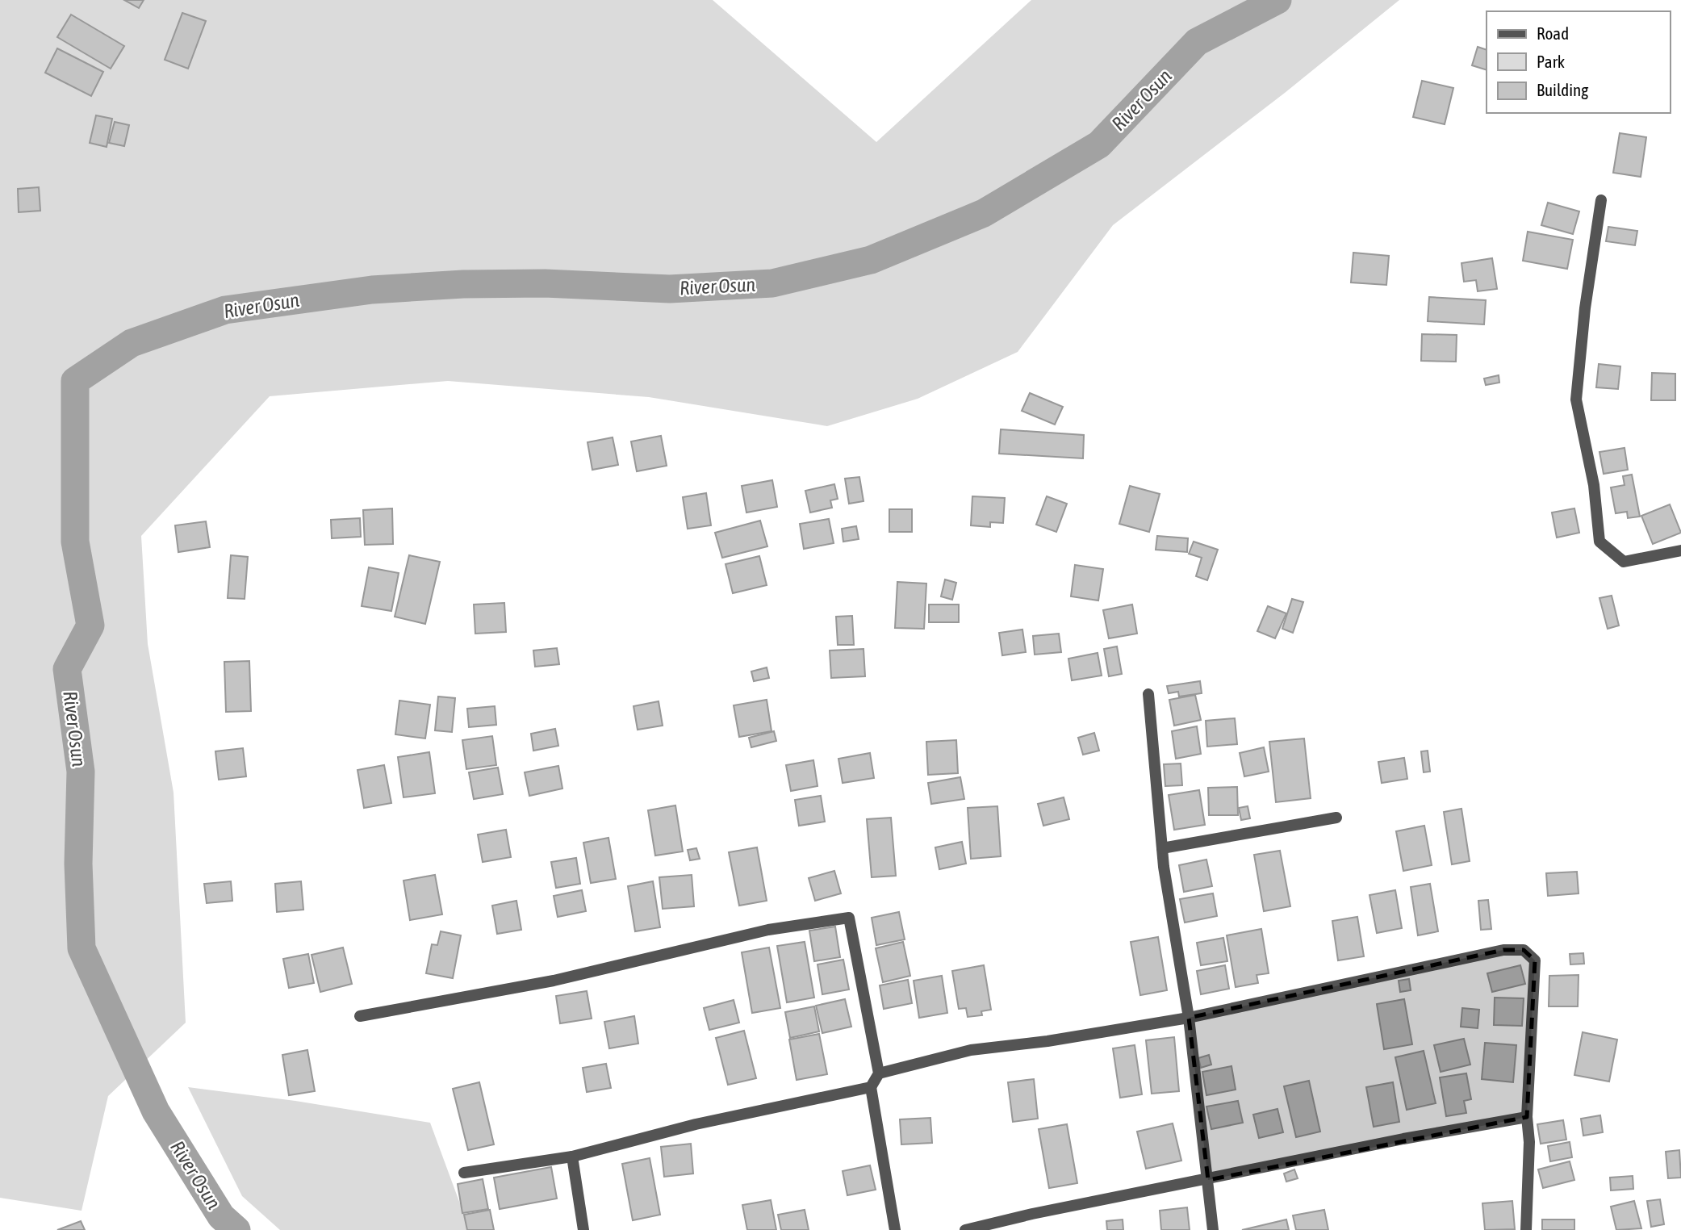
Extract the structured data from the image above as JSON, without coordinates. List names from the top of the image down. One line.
{"water":["River Osun"],"legend":["Road","Park","Building"]}
